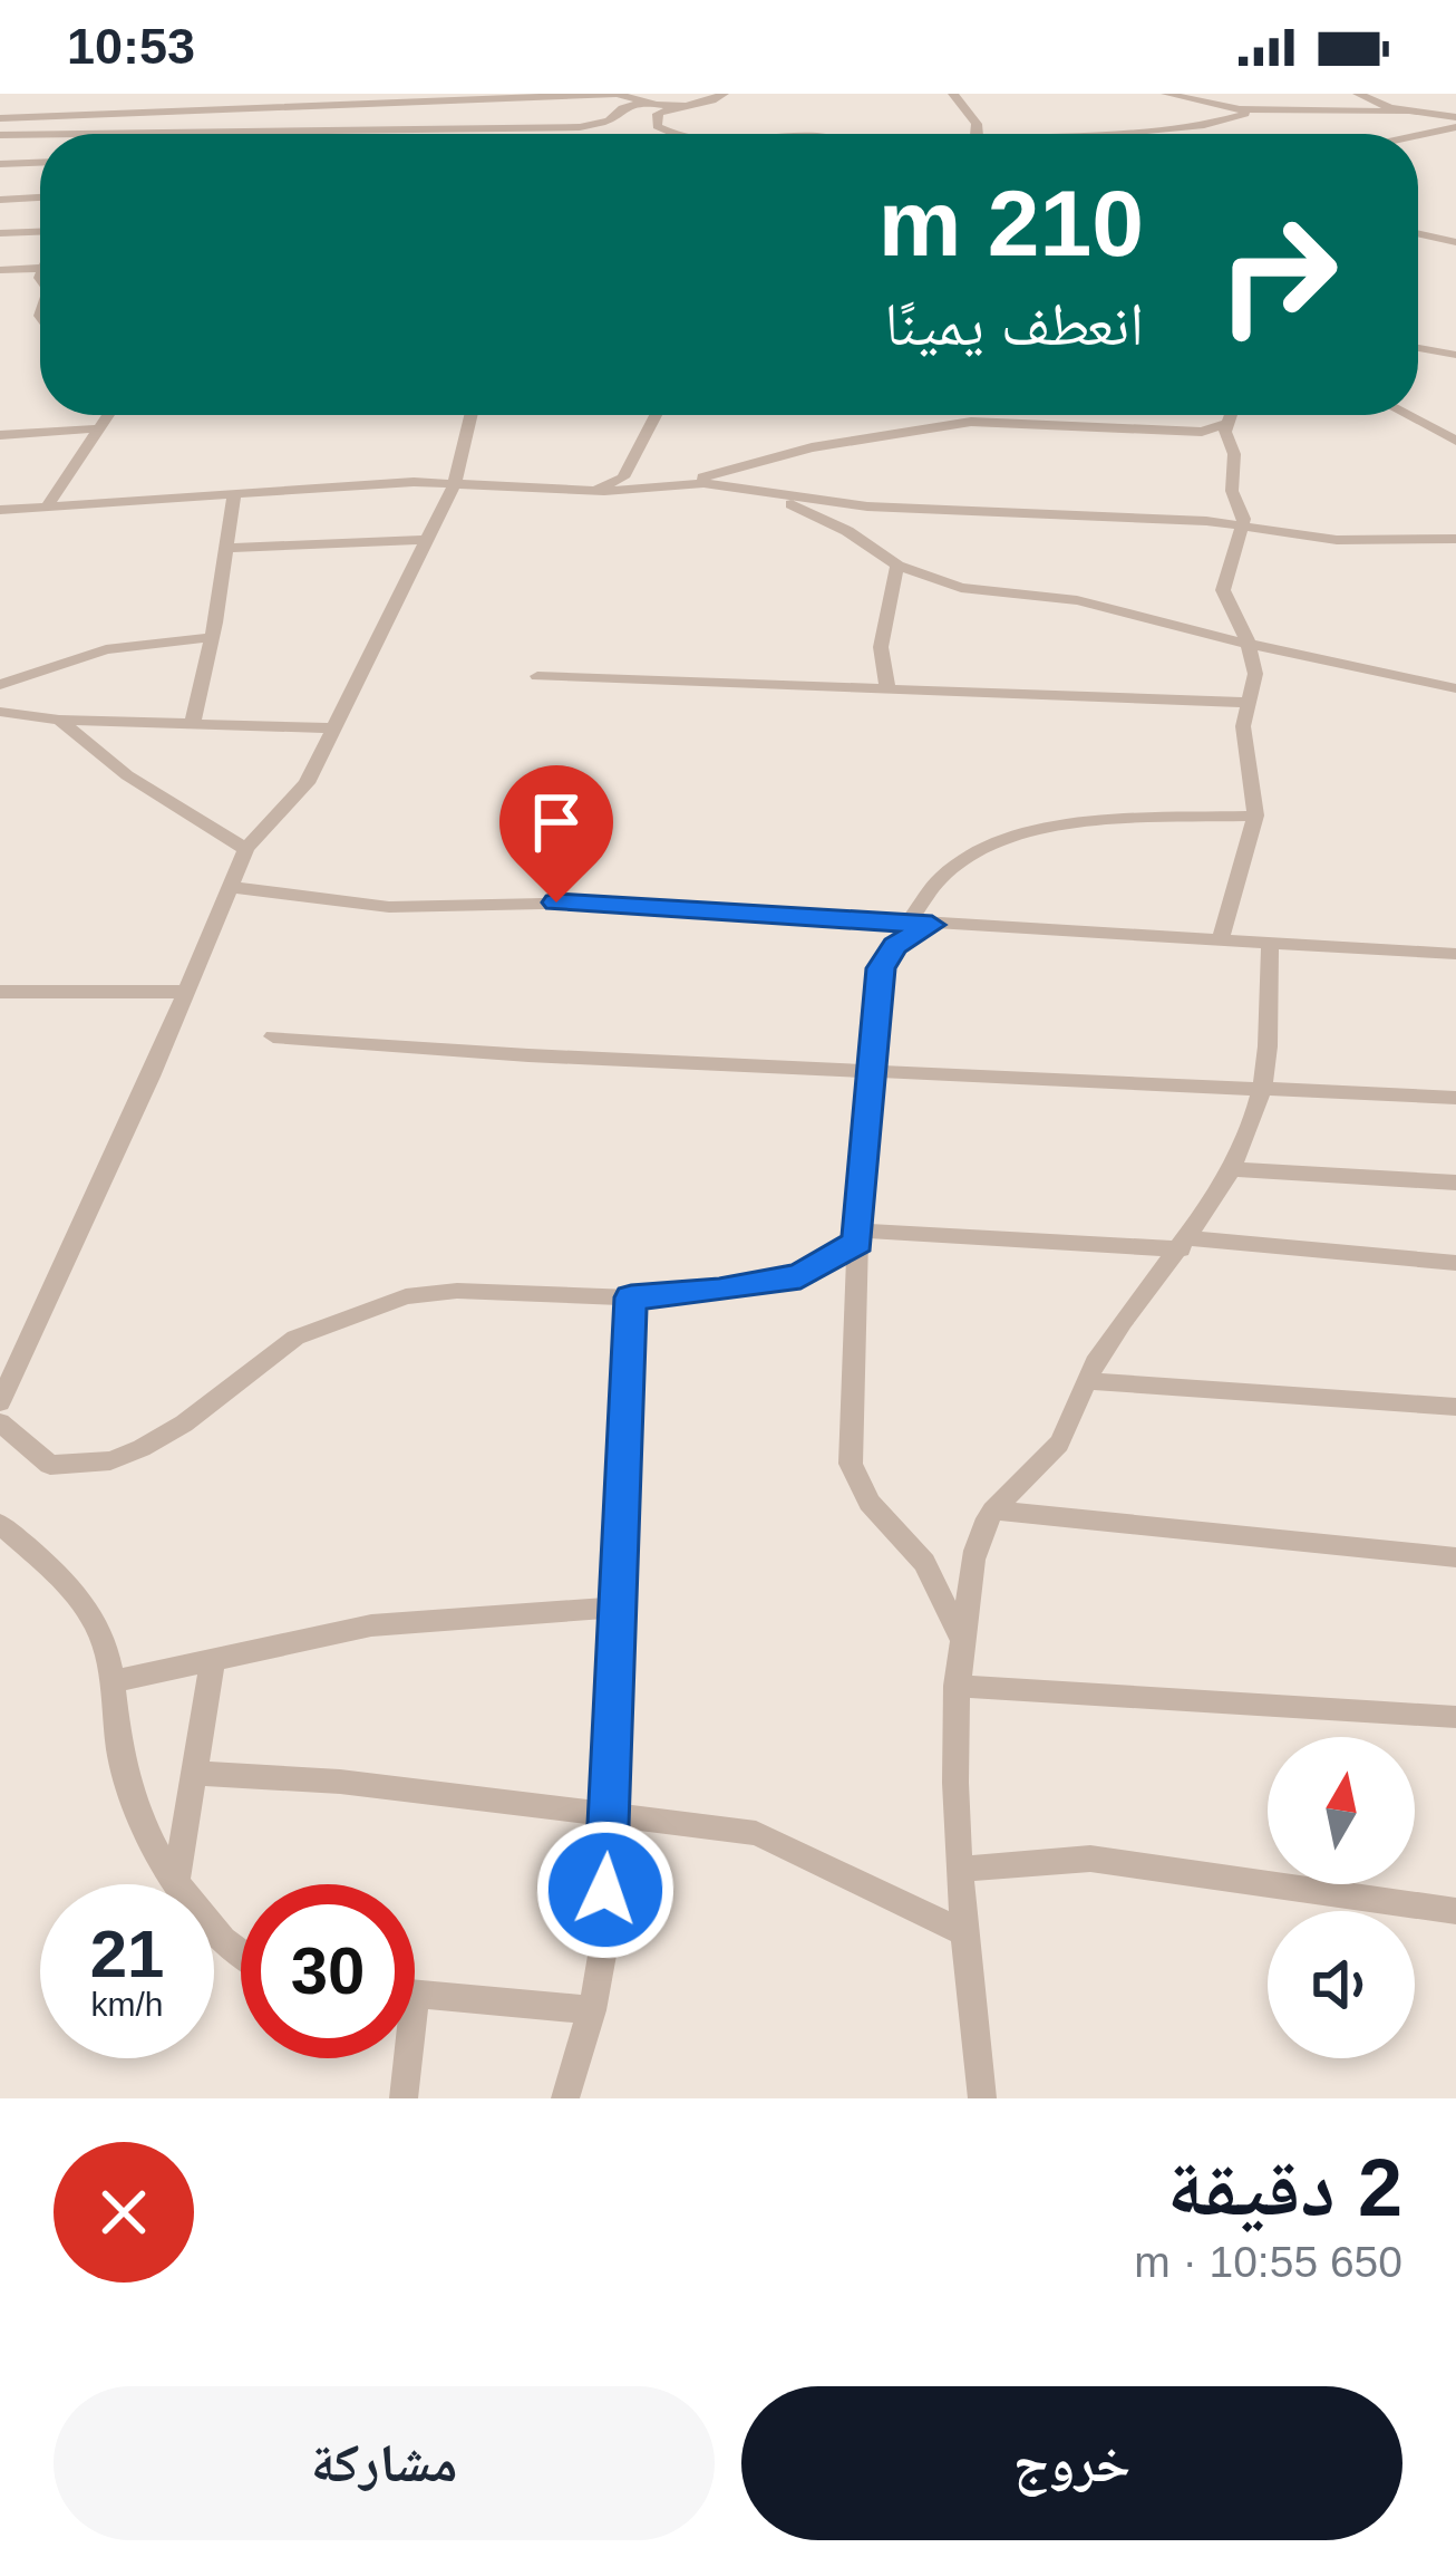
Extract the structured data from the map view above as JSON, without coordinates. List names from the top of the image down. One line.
{"north":"top","page":{"status":"10:53","turn":["210 m","انعطف يمينًا"],"speed":"21 km/h","limit":"30","heading":["2 دقيقة","650 m · 10:55"],"buttons":["خروج","مشاركة"]}}
